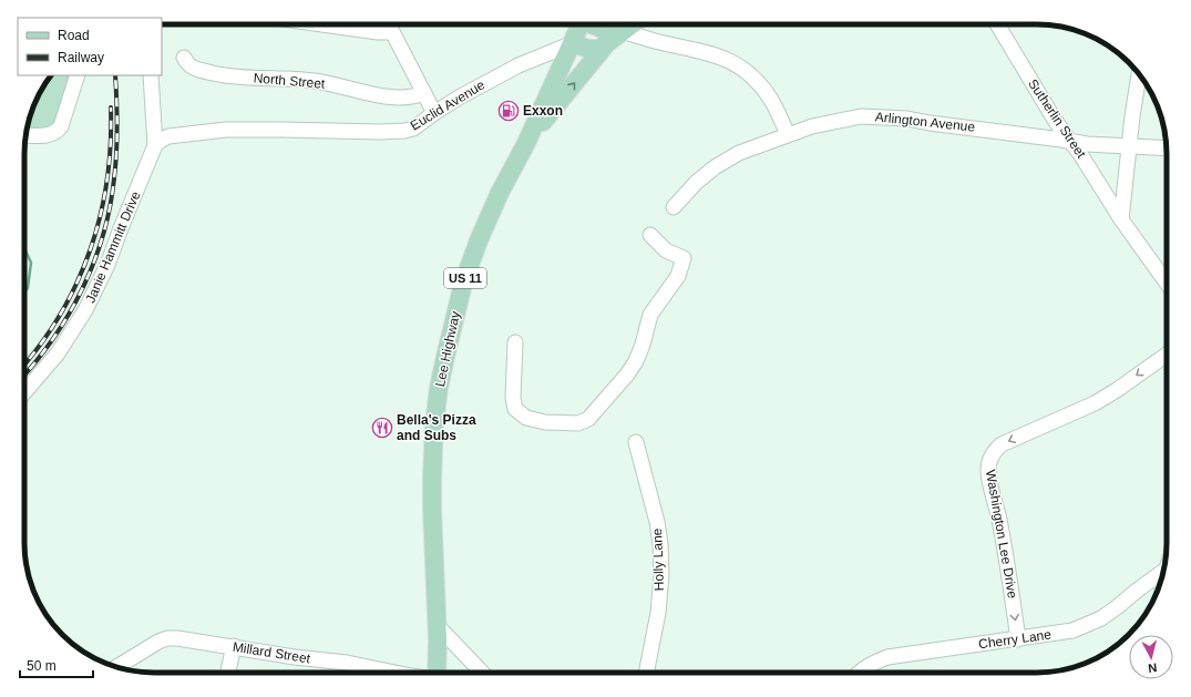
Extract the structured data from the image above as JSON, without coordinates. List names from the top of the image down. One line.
{"streets":{"main road":["US 11","Lee Highway"],"street":["North Street","Euclid Avenue","Sutherlin Street","Arlington Avenue","Janie Hammitt Drive","Washington Lee Drive","Holly Lane","Cherry Lane","Millard Street"]},"crossings":[["Euclid Avenue","Janie Hammitt Drive"],["Euclid Avenue","Lee Highway"],["Sutherlin Street","Arlington Avenue"],["Washington Lee Drive","Cherry Lane"]],"one_way":["Washington Lee Drive"],"places":{"fuel station":["Exxon"],"restaurant":["Bella's Pizza and Subs"]},"legend":["Road","Railway"],"scale_bar":"50 m","north":"bottom"}
